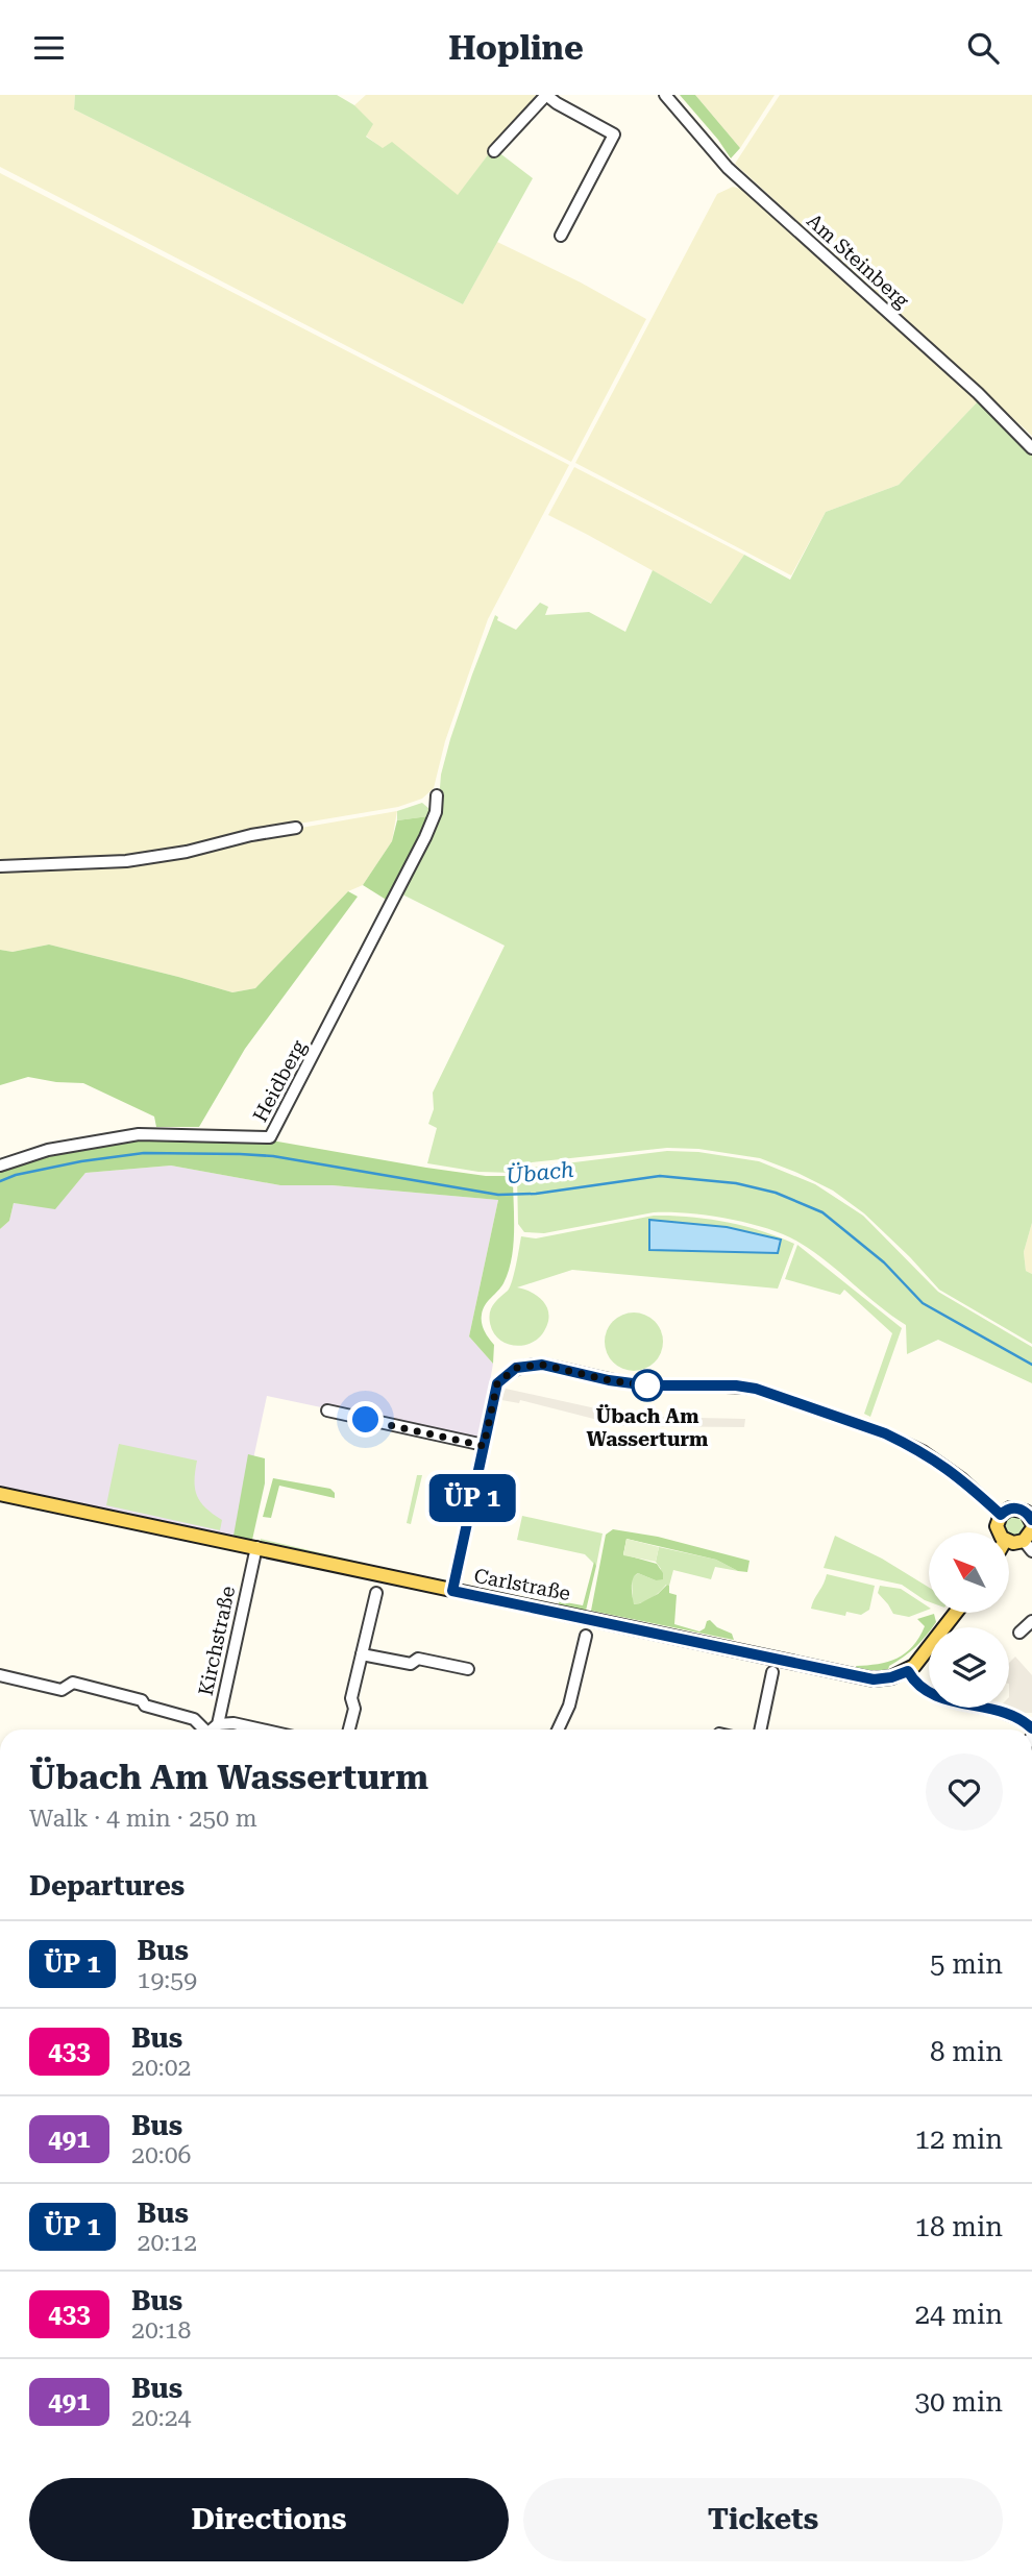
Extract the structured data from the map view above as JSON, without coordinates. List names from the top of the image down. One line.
{"streets":{"main road":["Carlstraße"],"street":["Am Steinberg","Heidberg","Kirchstraße"]},"crossings":[["Carlstraße","Kirchstraße"]],"water":["Übach"],"places":["Übach Am Wasserturm"],"north":"top left","page":{"header":"Hopline","on_map":"ÜP 1","heading":[["Übach Am Wasserturm","Walk · 4 min · 250 m"],"Departures"],"list":[{"mark":"ÜP 1","name":"Bus","note":"19:59","value":"5 min"},{"mark":"433","name":"Bus","note":"20:02","value":"8 min"},{"mark":"491","name":"Bus","note":"20:06","value":"12 min"},{"mark":"ÜP 1","name":"Bus","note":"20:12","value":"18 min"},{"mark":"433","name":"Bus","note":"20:18","value":"24 min"},{"mark":"491","name":"Bus","note":"20:24","value":"30 min"}],"buttons":["Directions","Tickets"]}}
